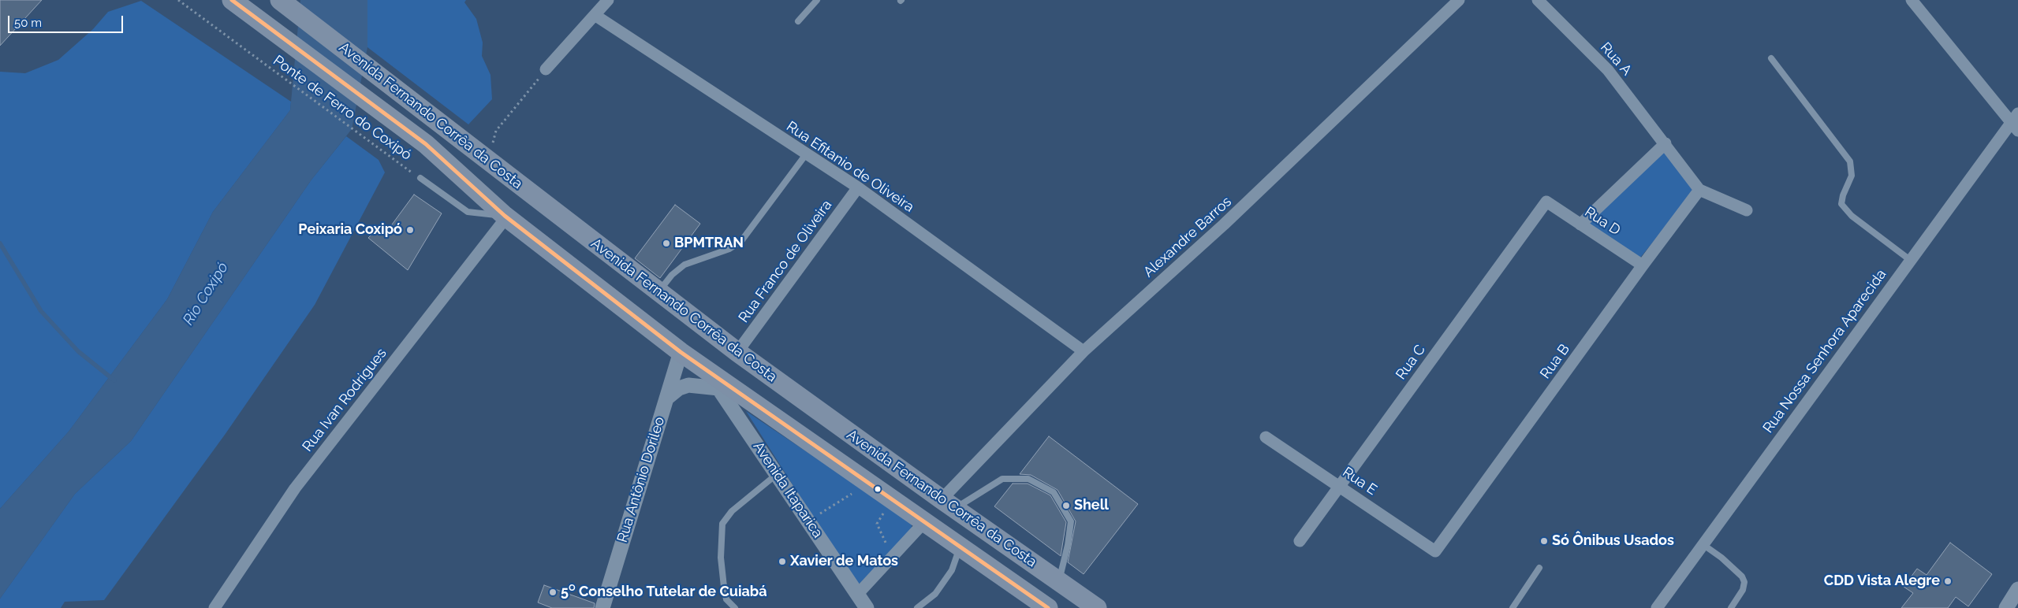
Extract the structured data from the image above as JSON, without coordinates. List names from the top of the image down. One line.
{"streets":{"highway":["Avenida Fernando Corrêa da Costa"],"street":["Rua A","Rua Efitanio de Oliveira","Rua D","Alexandre Barros","Rua Franco de Oliveira","Rua Nossa Senhora Aparecida","Rua B","Rua C","Rua Ivan Rodrigues","Rua Antônio Dorileo","Rua E","Avenida Itaparica"],"path":["Ponte de Ferro do Coxipó"]},"crossings":[["Rua A","Rua B"],["Avenida Fernando Corrêa da Costa","Alexandre Barros"],["Avenida Fernando Corrêa da Costa","Rua Franco de Oliveira"],["Avenida Fernando Corrêa da Costa","Rua Ivan Rodrigues"],["Avenida Fernando Corrêa da Costa","Rua Antônio Dorileo"],["Avenida Fernando Corrêa da Costa","Avenida Itaparica"],["Rua Efitanio de Oliveira","Alexandre Barros"],["Rua Efitanio de Oliveira","Rua Franco de Oliveira"],["Rua D","Rua B"],["Rua D","Rua C"],["Rua B","Rua E"],["Rua C","Rua E"]],"water":["Rio Coxipó"],"places":["Peixaria Coxipó","BPMTRAN","Shell","Só Ônibus Usados","Xavier de Matos","CDD Vista Alegre","5⁰ Conselho Tutelar de Cuiabá"],"scale_bar":"50 m"}
